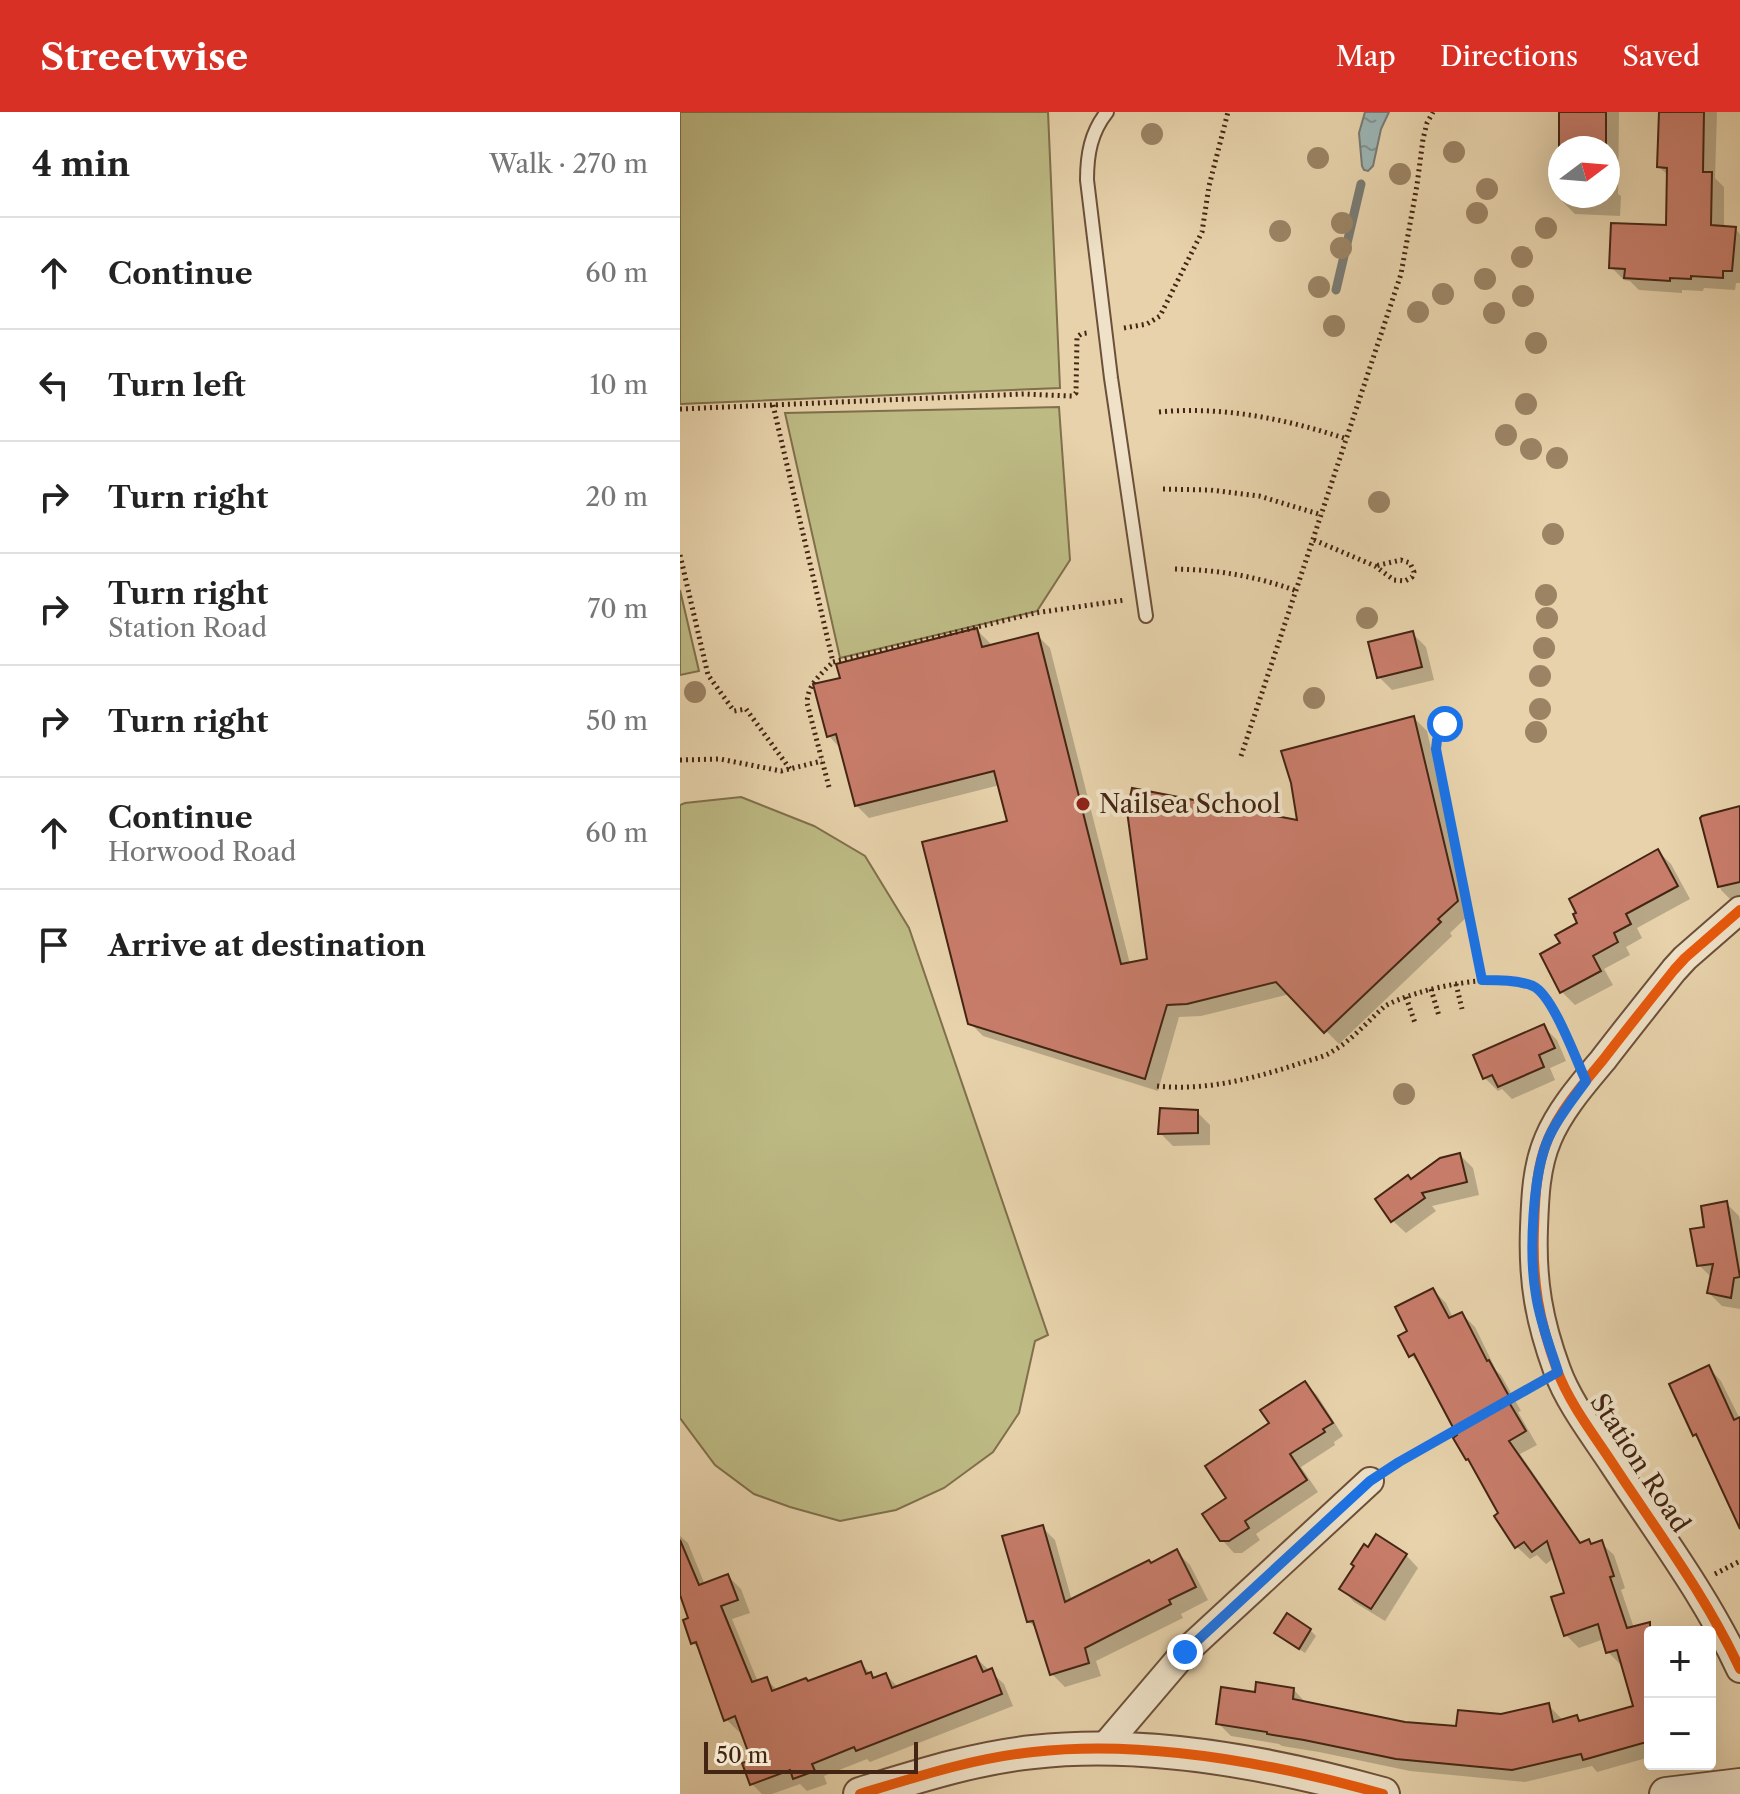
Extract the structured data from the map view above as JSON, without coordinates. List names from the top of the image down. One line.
{"streets":{"street":["Station Road"]},"places":["Nailsea School"],"scale_bar":"50 m","north":"right","page":{"header":"Streetwise","nav":["Map","Directions","Saved"],"heading":["4 min","Walk · 270 m"],"list":[["Continue","60 m"],["Turn left","10 m"],["Turn right","20 m"],["Turn right","Station Road","70 m"],["Turn right","50 m"],["Continue","Horwood Road","60 m"],"Arrive at destination"],"map_buttons":["+","−"],"scale":"50 m"}}
